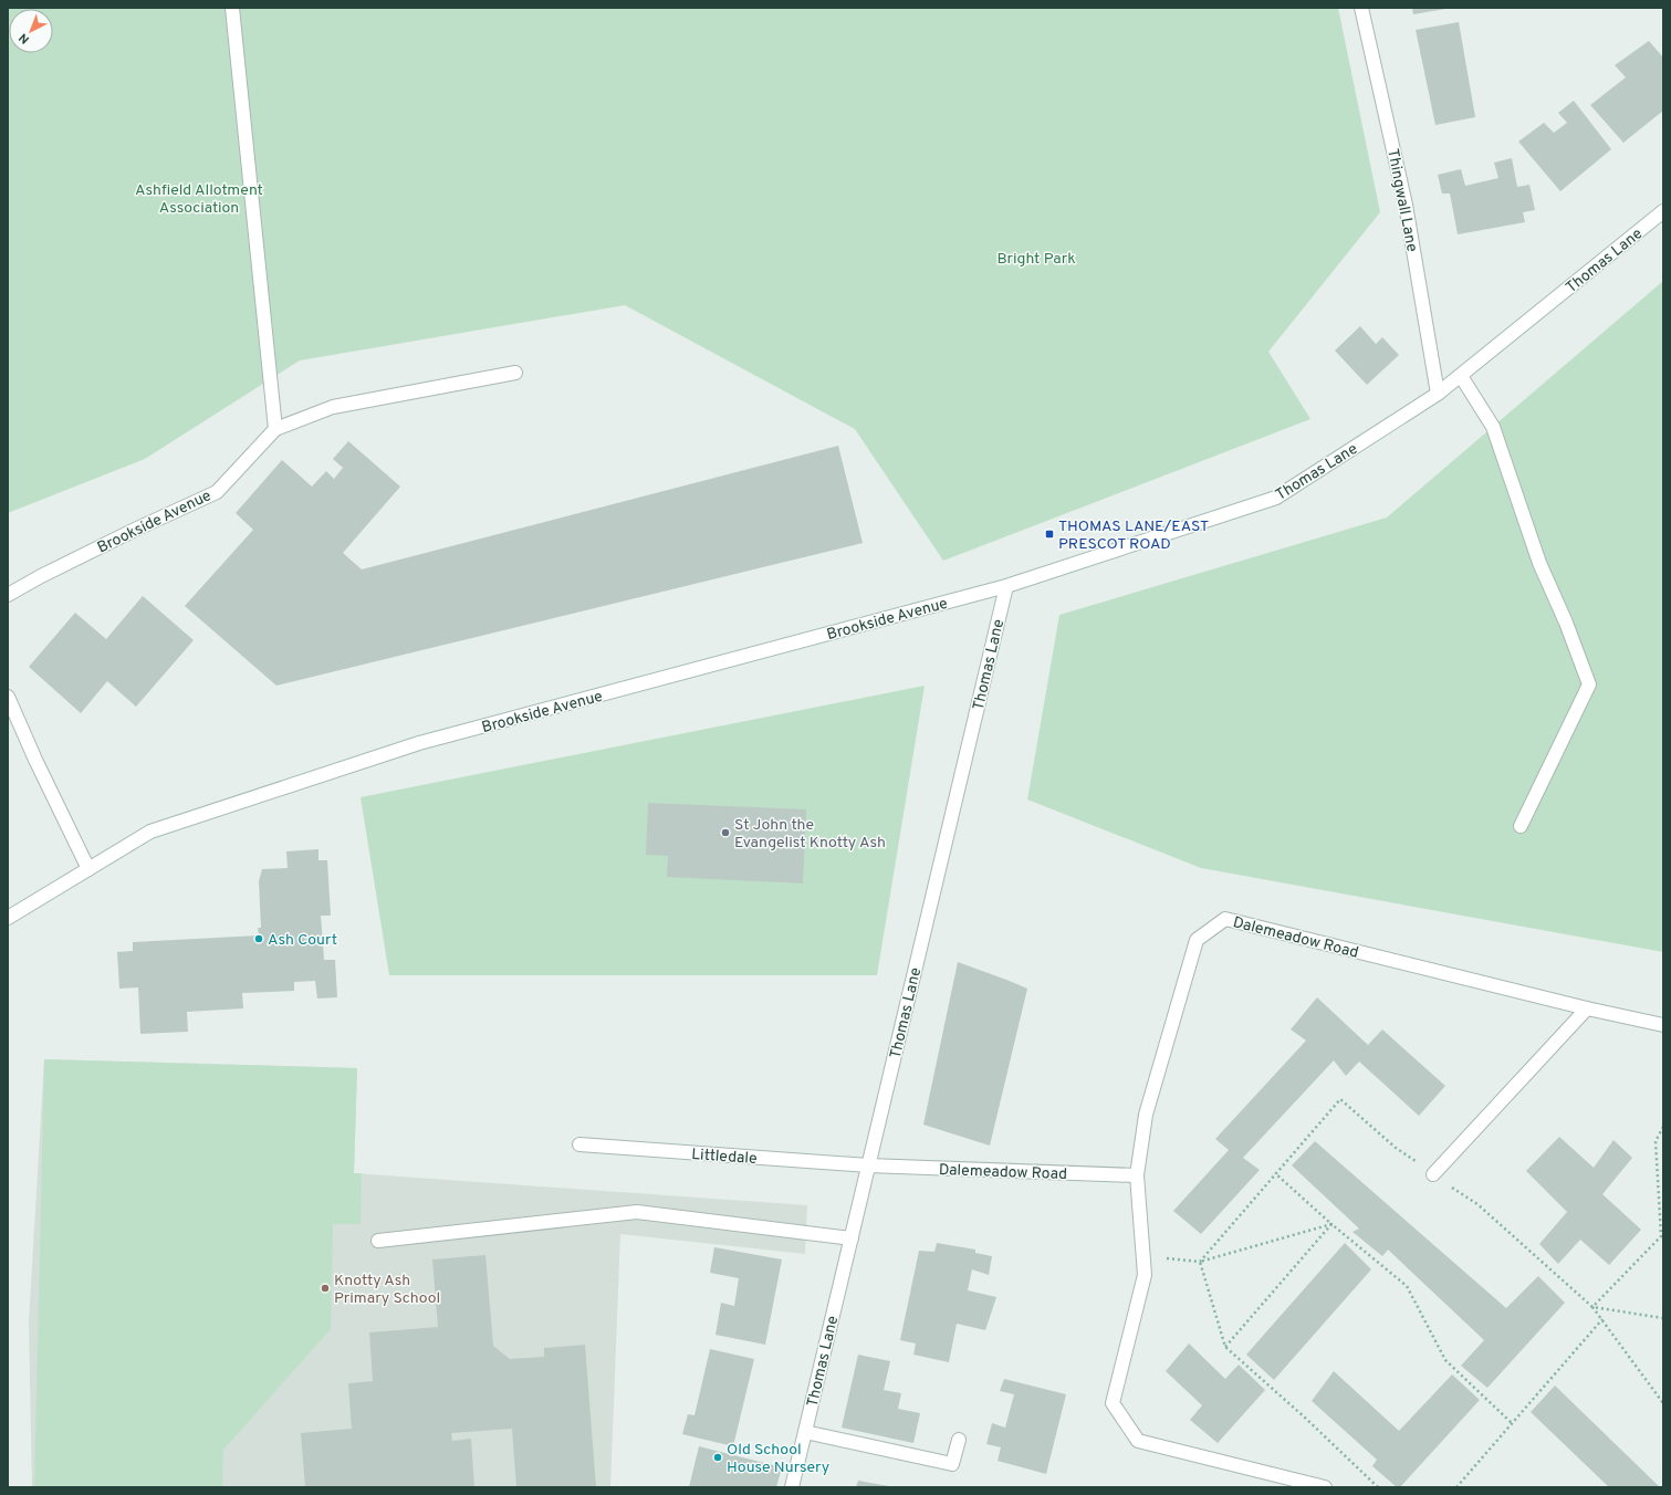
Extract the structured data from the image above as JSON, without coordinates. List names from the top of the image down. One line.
{"streets":{"street":["Thingwall Lane","Thomas Lane","Brookside Avenue","Dalemeadow Road","Littledale"]},"crossings":[["Thingwall Lane","Thomas Lane"],["Thomas Lane","Brookside Avenue"],["Thomas Lane","Dalemeadow Road"],["Thomas Lane","Littledale"],["Dalemeadow Road","Littledale"]],"parks":["Ashfield Allotment Association","Bright Park"],"places":{"transit":["THOMAS LANE/EAST PRESCOT ROAD"],"other":["St John the Evangelist Knotty Ash","Ash Court","Knotty Ash Primary School","Old School House Nursery"]},"north":"bottom left"}
